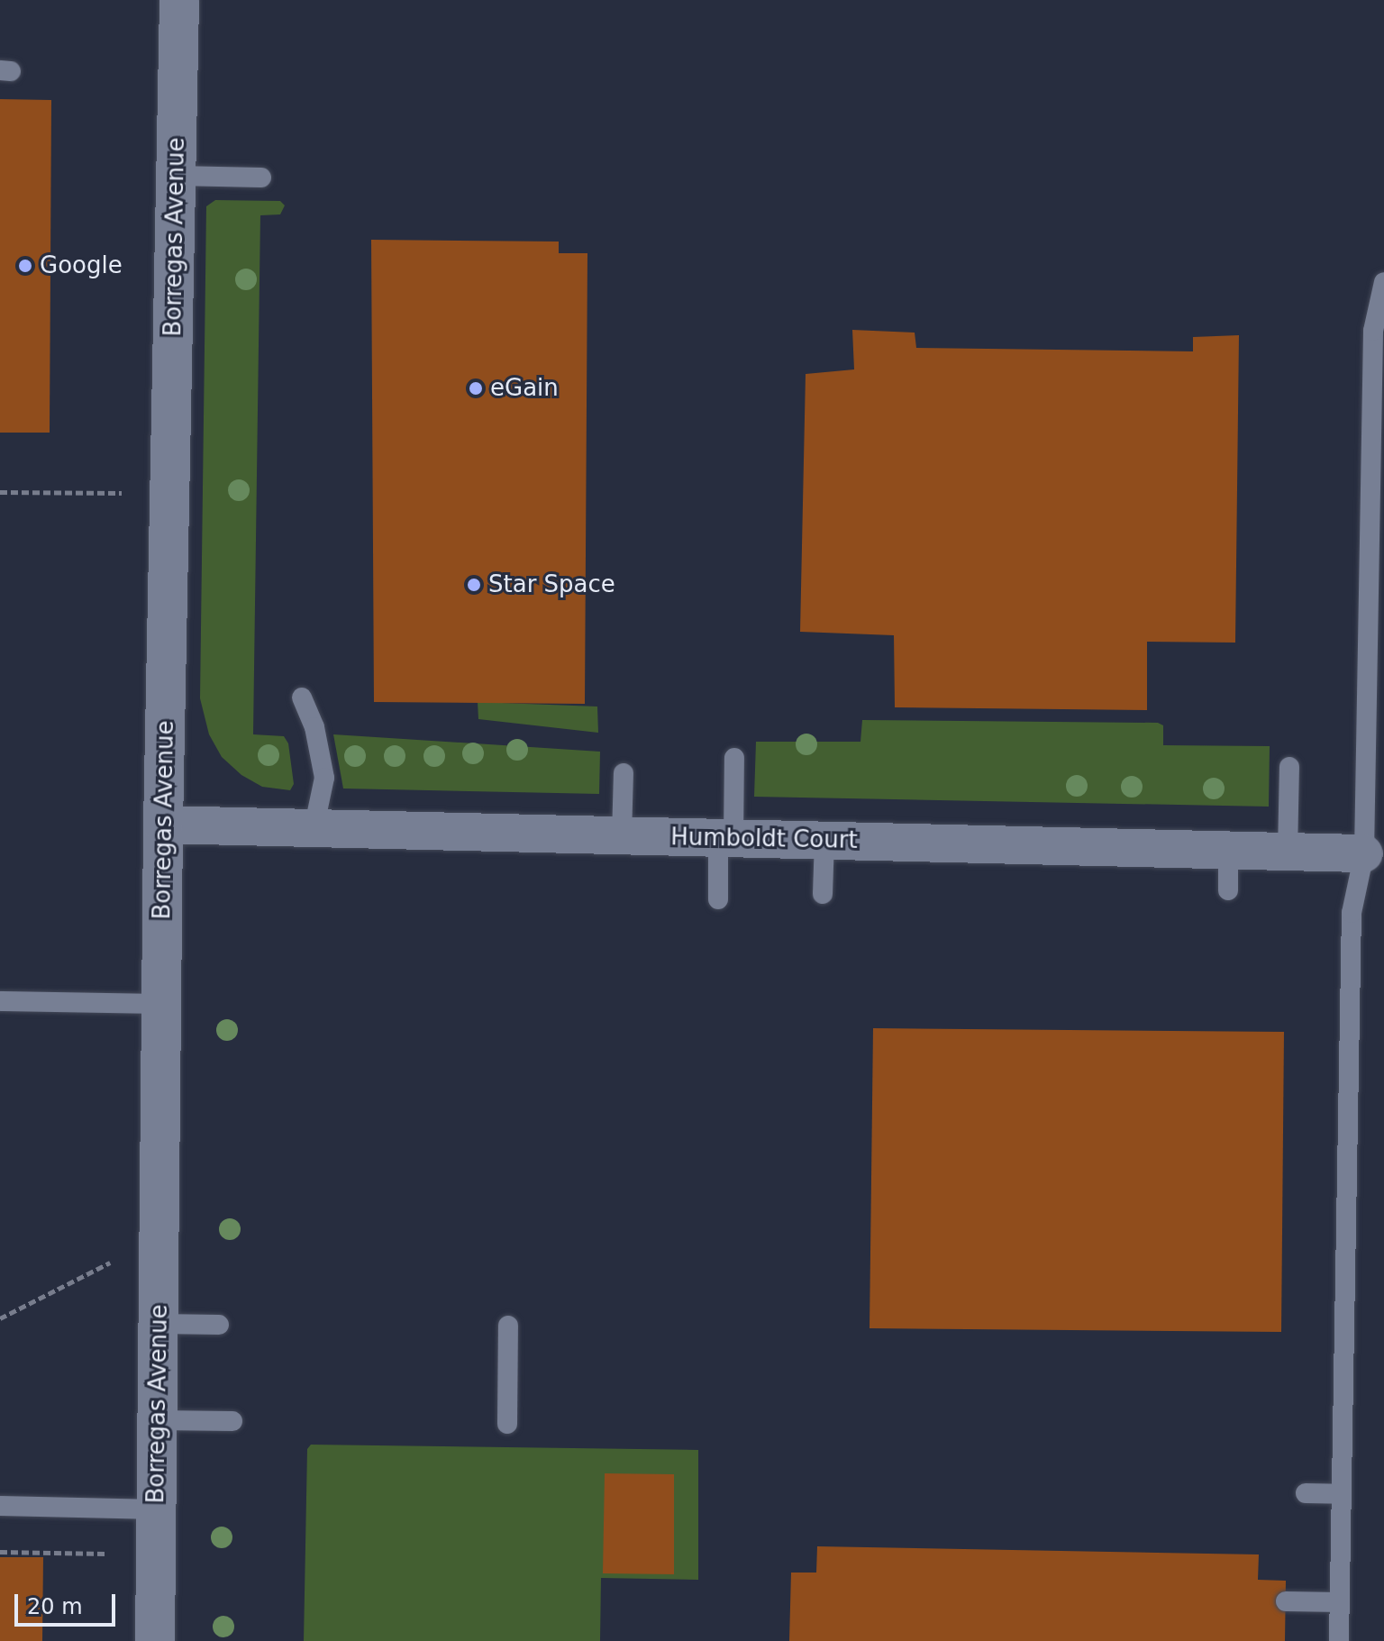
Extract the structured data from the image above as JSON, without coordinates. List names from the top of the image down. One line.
{"streets":{"street":["Borregas Avenue","Humboldt Court"]},"crossings":[["Borregas Avenue","Humboldt Court"]],"places":["Google","eGain","Star Space"],"scale_bar":"20 m"}
